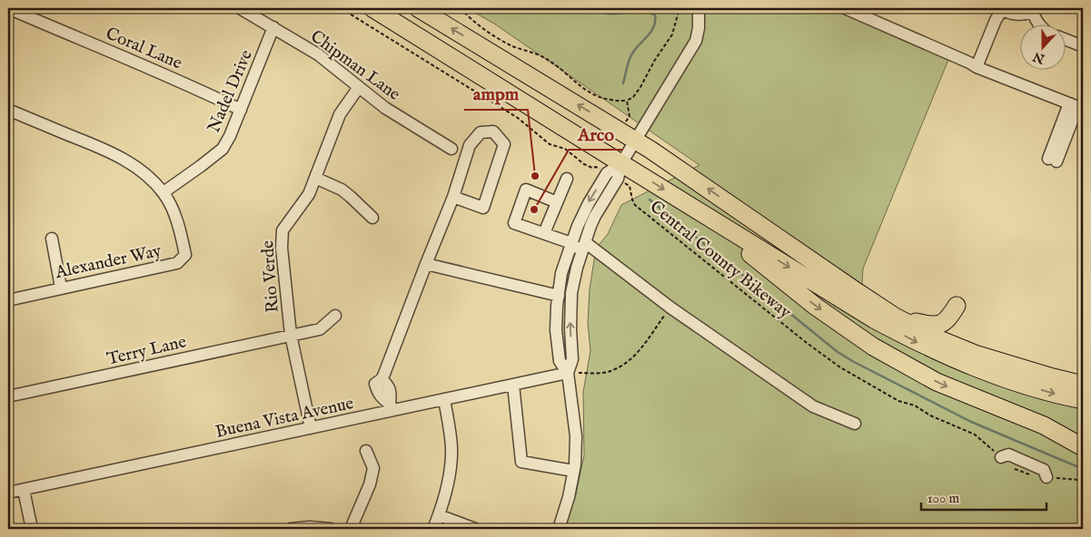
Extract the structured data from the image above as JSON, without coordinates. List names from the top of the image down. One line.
{"streets":{"street":["Coral Lane","Chipman Lane","Nadel Drive","Alexander Way","Rio Verde","Terry Lane","Buena Vista Avenue"],"path":["Central County Bikeway"]},"crossings":[["Coral Lane","Nadel Drive"],["Chipman Lane","Nadel Drive"],["Chipman Lane","Rio Verde"],["Nadel Drive","Alexander Way"],["Rio Verde","Terry Lane"],["Rio Verde","Buena Vista Avenue"]],"places":["ampm","Arco"],"scale_bar":"100 m","north":"bottom"}
